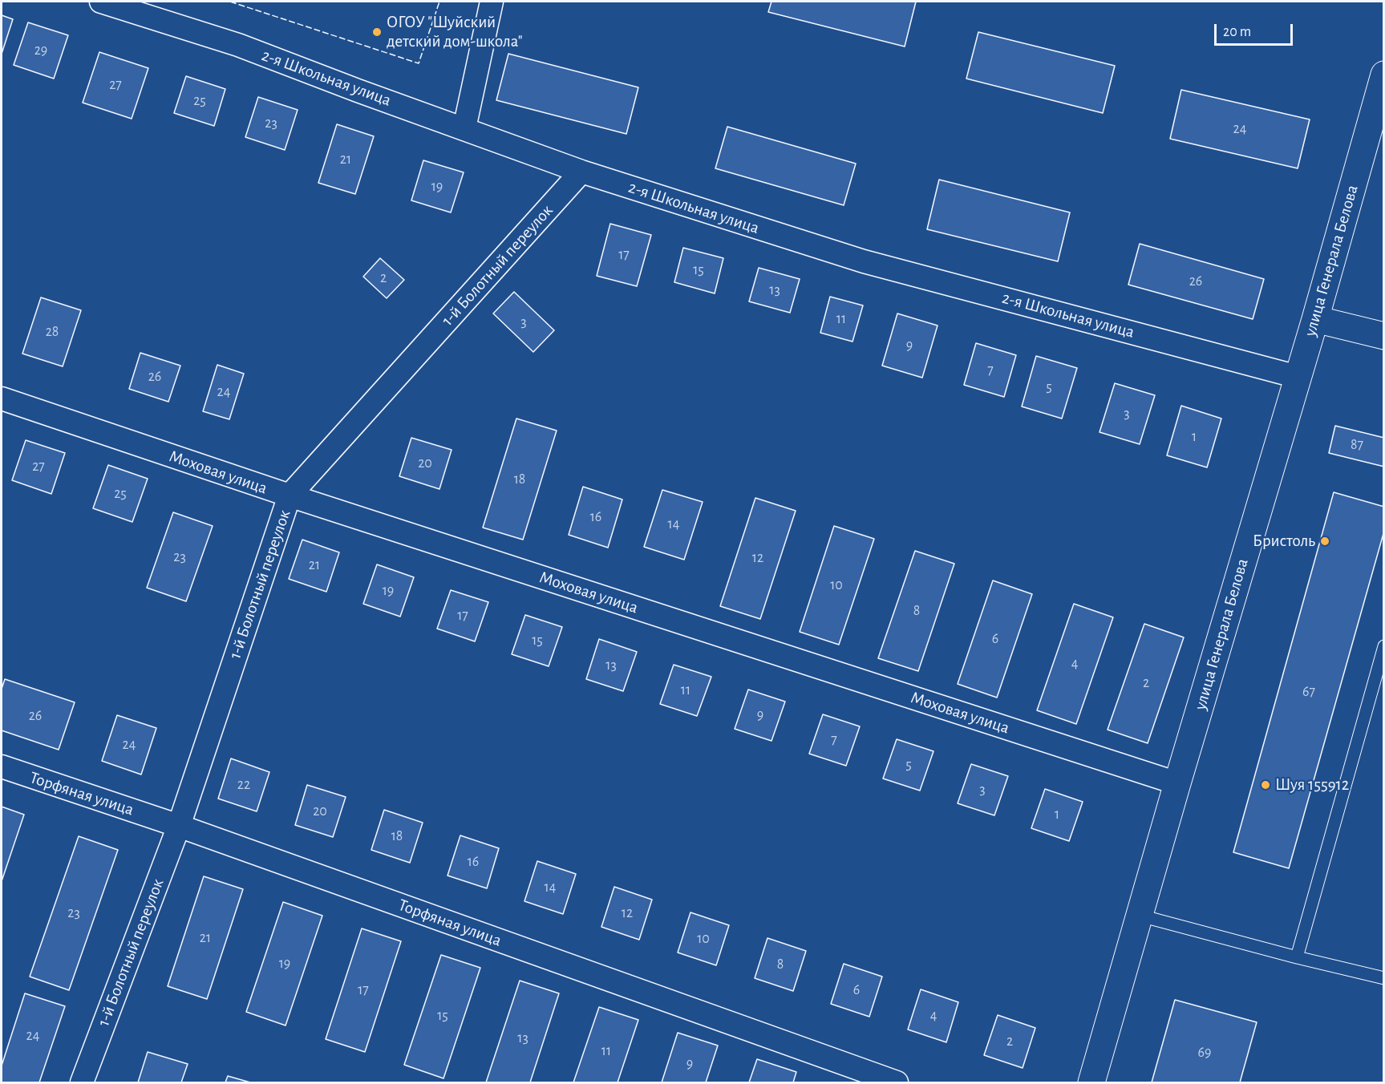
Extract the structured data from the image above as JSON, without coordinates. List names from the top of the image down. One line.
{"streets":{"street":["2-я Школьная улица","улица Генерала Белова","1-й Болотный переулок","Моховая улица","Торфяная улица"]},"crossings":[["2-я Школьная улица","улица Генерала Белова"],["2-я Школьная улица","1-й Болотный переулок"],["улица Генерала Белова","Моховая улица"],["1-й Болотный переулок","Моховая улица"],["1-й Болотный переулок","Торфяная улица"]],"places":["ОГОУ \"Шуйский детский дом-школа\"","Бристоль","Шуя 155912"],"house_numbers":["29","27","25","23","24","21","19","17","15","2","26","13","11","3","28","9","7","26","5","24","3","1","87","20","27","18","25","16","14","23","12","21","10","19","8","17","6","15","4","13","2","11","67","9","26","7","24","5","22","3","20","1","18","16","14","23","12","21","10","19","8","17","6","15","4","24","13","2","11","69","9"],"scale_bar":"20 m"}
